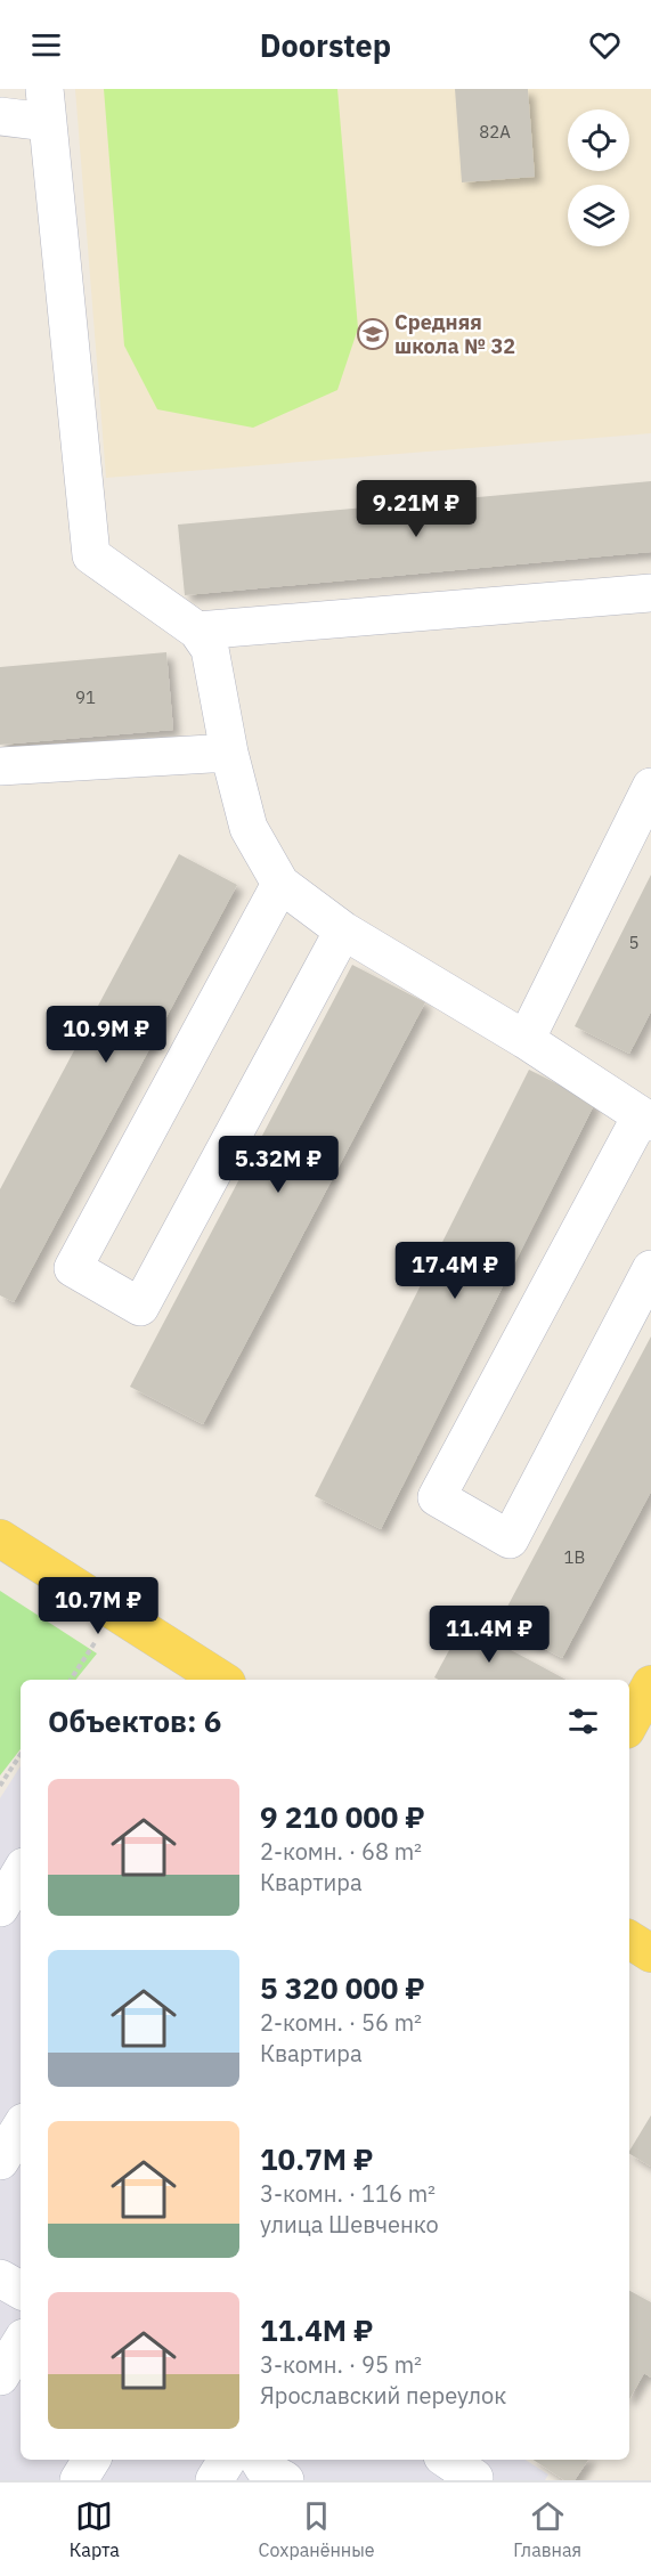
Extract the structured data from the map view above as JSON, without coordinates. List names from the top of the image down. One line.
{"places":{"school or university":["Средняя школа № 32"]},"house_numbers":["82А","91","5","1В"],"page":{"header":"Doorstep","price":["9.21M ₽","10.9M ₽","5.32M ₽","17.4M ₽","10.7M ₽","11.4M ₽"],"heading":"Объектов: 6","list":[{"name":"9 210 000 ₽","note":"2-комн. · 68 m² · Квартира"},{"name":"5 320 000 ₽","note":"2-комн. · 56 m² · Квартира"},{"name":"10.7M ₽","note":"3-комн. · 116 m² · улица Шевченко"},{"name":"11.4M ₽","note":"3-комн. · 95 m² · Ярославский переулок"}],"tabs":["Карта","Сохранённые","Главная"]}}
